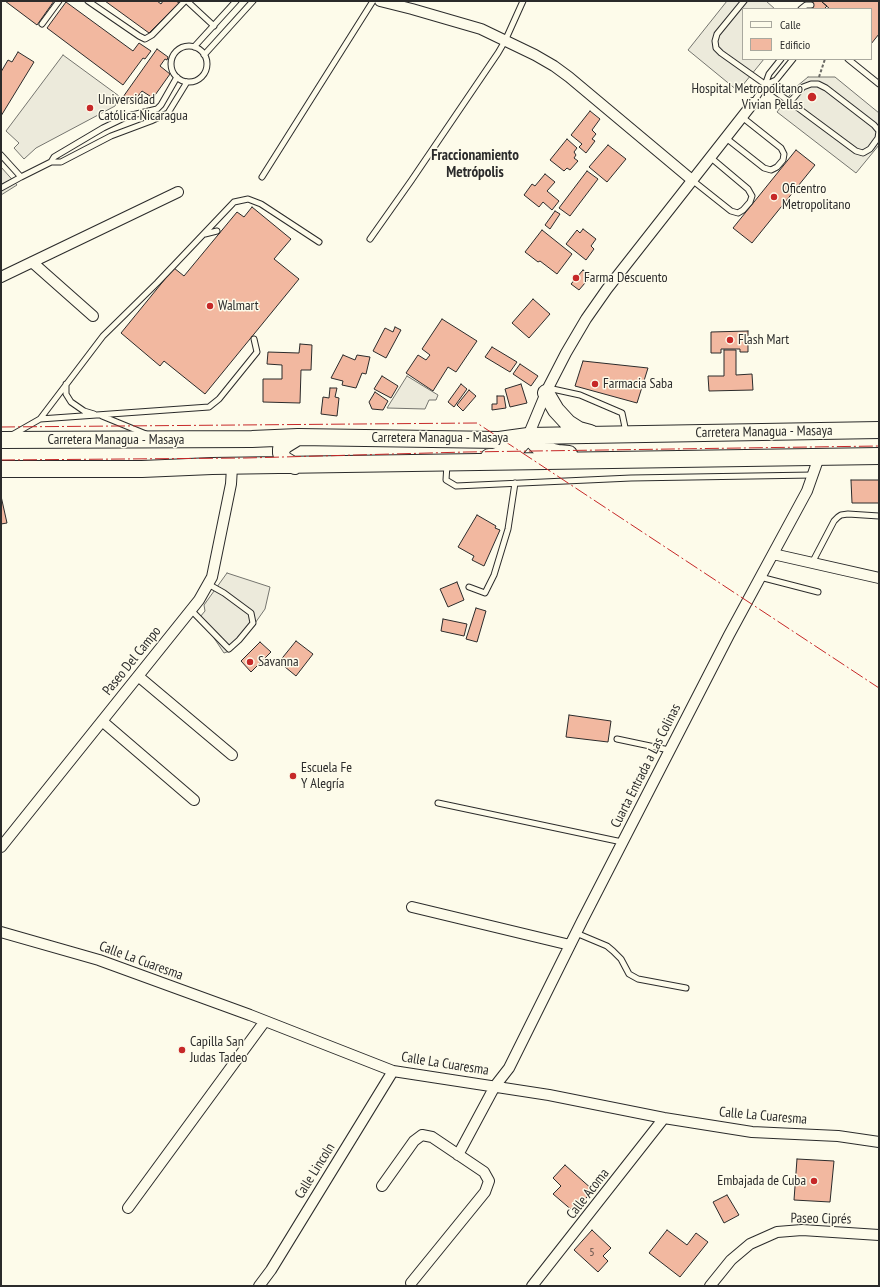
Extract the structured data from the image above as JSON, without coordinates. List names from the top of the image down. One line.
{"streets":{"highway":["Carretera Managua - Masaya"],"street":["Paseo Del Campo","Cuarta Entrada a Las Colinas","Calle La Cuaresma","Calle Lincoln","Calle Acoma","Paseo Ciprés"]},"crossings":[["Carretera Managua - Masaya","Paseo Del Campo"],["Carretera Managua - Masaya","Cuarta Entrada a Las Colinas"],["Cuarta Entrada a Las Colinas","Calle La Cuaresma"],["Calle La Cuaresma","Calle Lincoln"],["Calle La Cuaresma","Calle Acoma"]],"districts":["Fraccionamiento Metrópolis"],"places":["Hospital Metropolitano Vivian Pellas","Universidad Católica Nicaragua","Oficentro Metropolitano","Farma Descuento","Walmart","Flash Mart","Farmacia Saba","Savanna","Escuela Fe Y Alegría","Capilla San Judas Tadeo","Embajada de Cuba"],"house_numbers":["5"],"legend":["Calle","Edificio"]}
